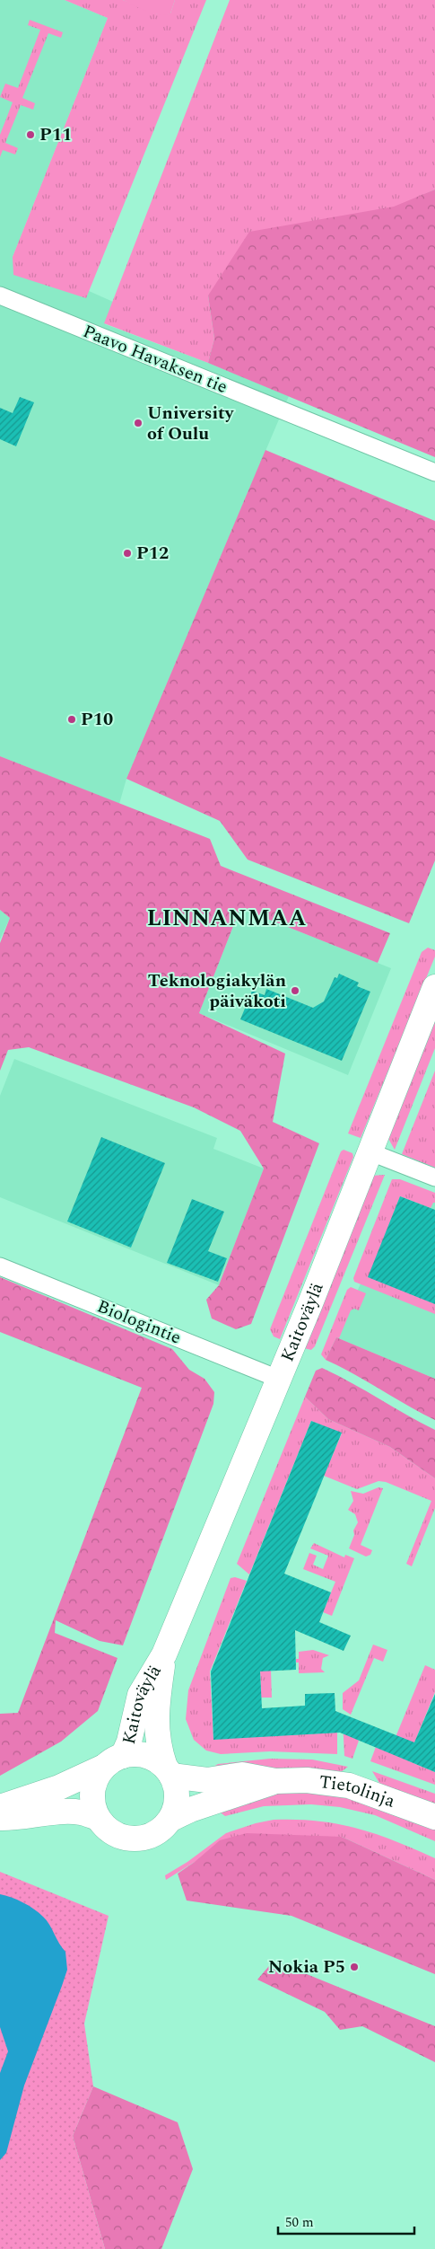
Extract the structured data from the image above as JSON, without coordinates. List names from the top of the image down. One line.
{"streets":{"street":["Paavo Havaksen tie","Biologintie","Kaitoväylä","Tietolinja"]},"crossings":[["Biologintie","Kaitoväylä"],["Kaitoväylä","Tietolinja"]],"districts":["LINNANMAA"],"places":["P11","University of Oulu","P12","P10","Teknologiakylän päiväkoti","Nokia P5"],"scale_bar":"50 m"}
